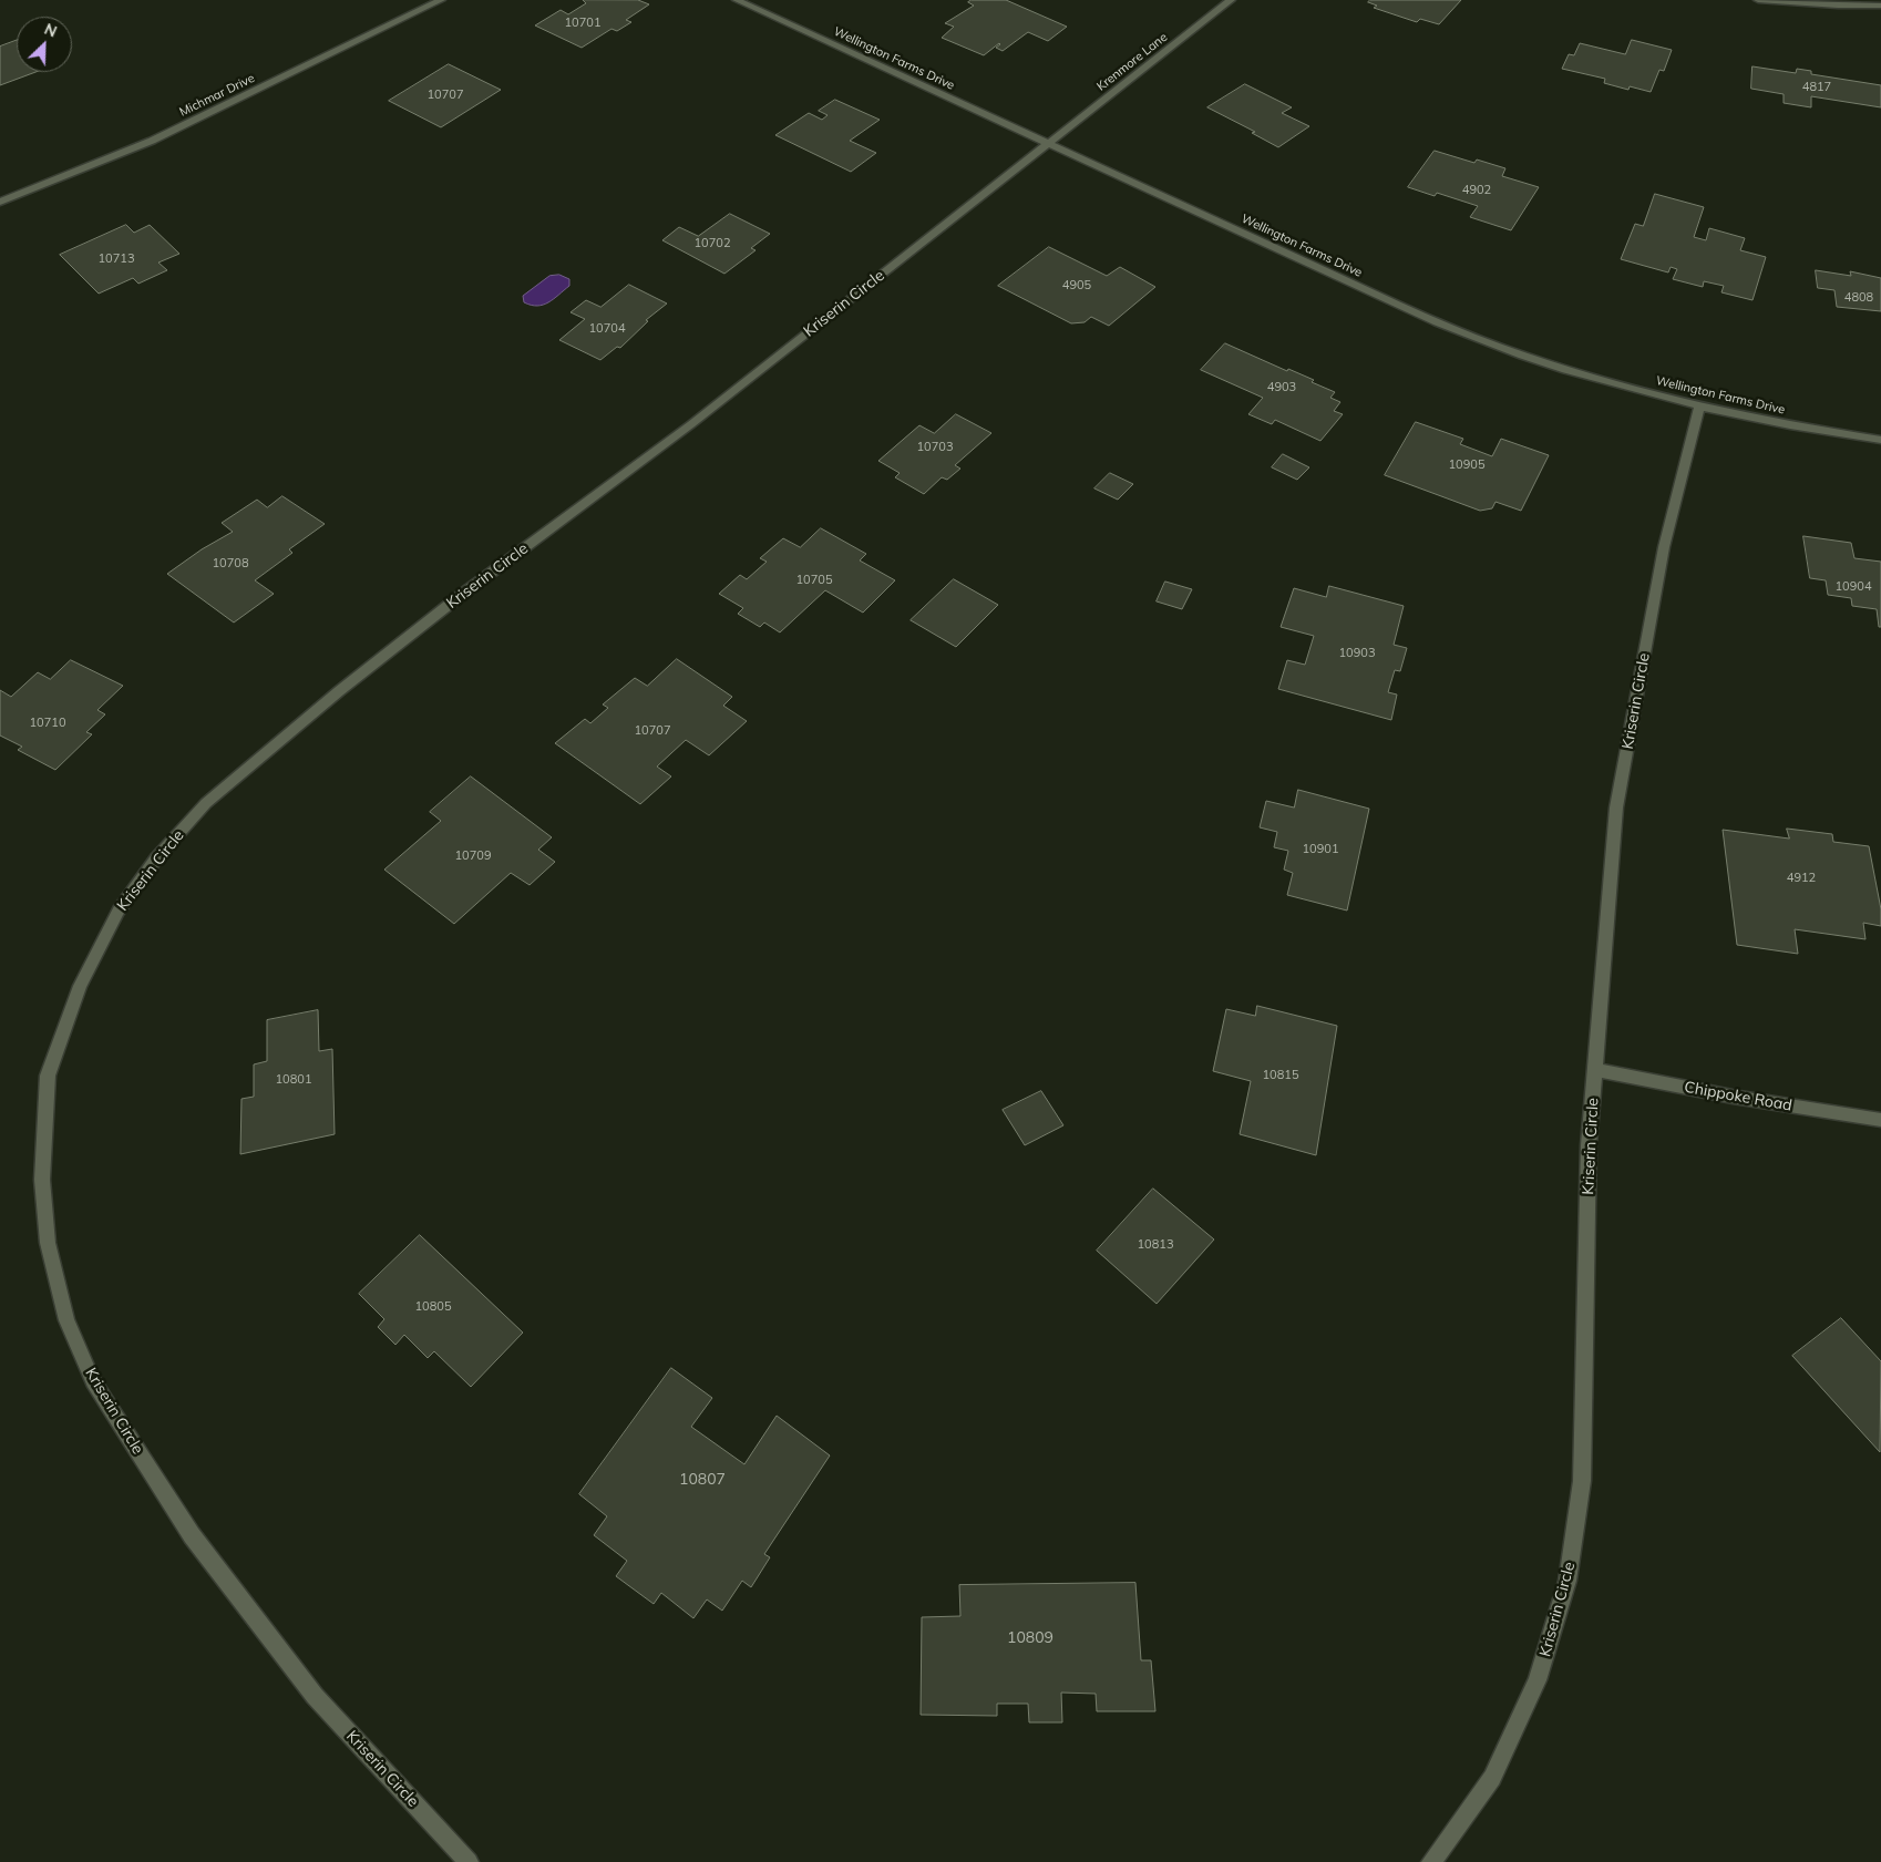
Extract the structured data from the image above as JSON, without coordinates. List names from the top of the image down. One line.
{"streets":{"street":["Wellington Farms Drive","Krenmore Lane","Michmar Drive","Kriserin Circle","Chippoke Road"]},"crossings":[["Wellington Farms Drive","Krenmore Lane"],["Wellington Farms Drive","Kriserin Circle"],["Krenmore Lane","Kriserin Circle"],["Kriserin Circle","Chippoke Road"]],"house_numbers":["10701","4817","10707","4902","10702","10713","4905","4808","10704","4903","10703","10905","10708","10705","10904","10903","10710","10707","10901","10709","4912","10815","10801","10813","10805","10807","10809"],"north":"top right"}
